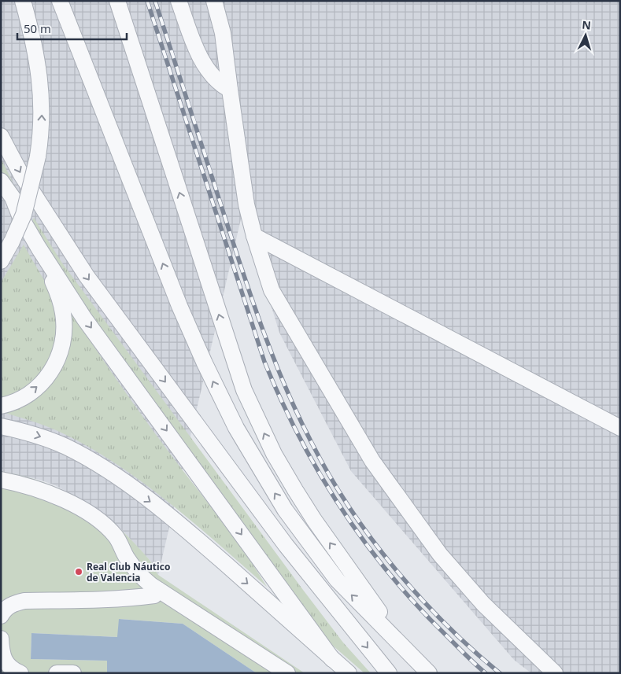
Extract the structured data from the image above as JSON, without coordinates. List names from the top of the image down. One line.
{"places":["Real Club Náutico de Valencia"],"scale_bar":"50 m","north":"top"}
